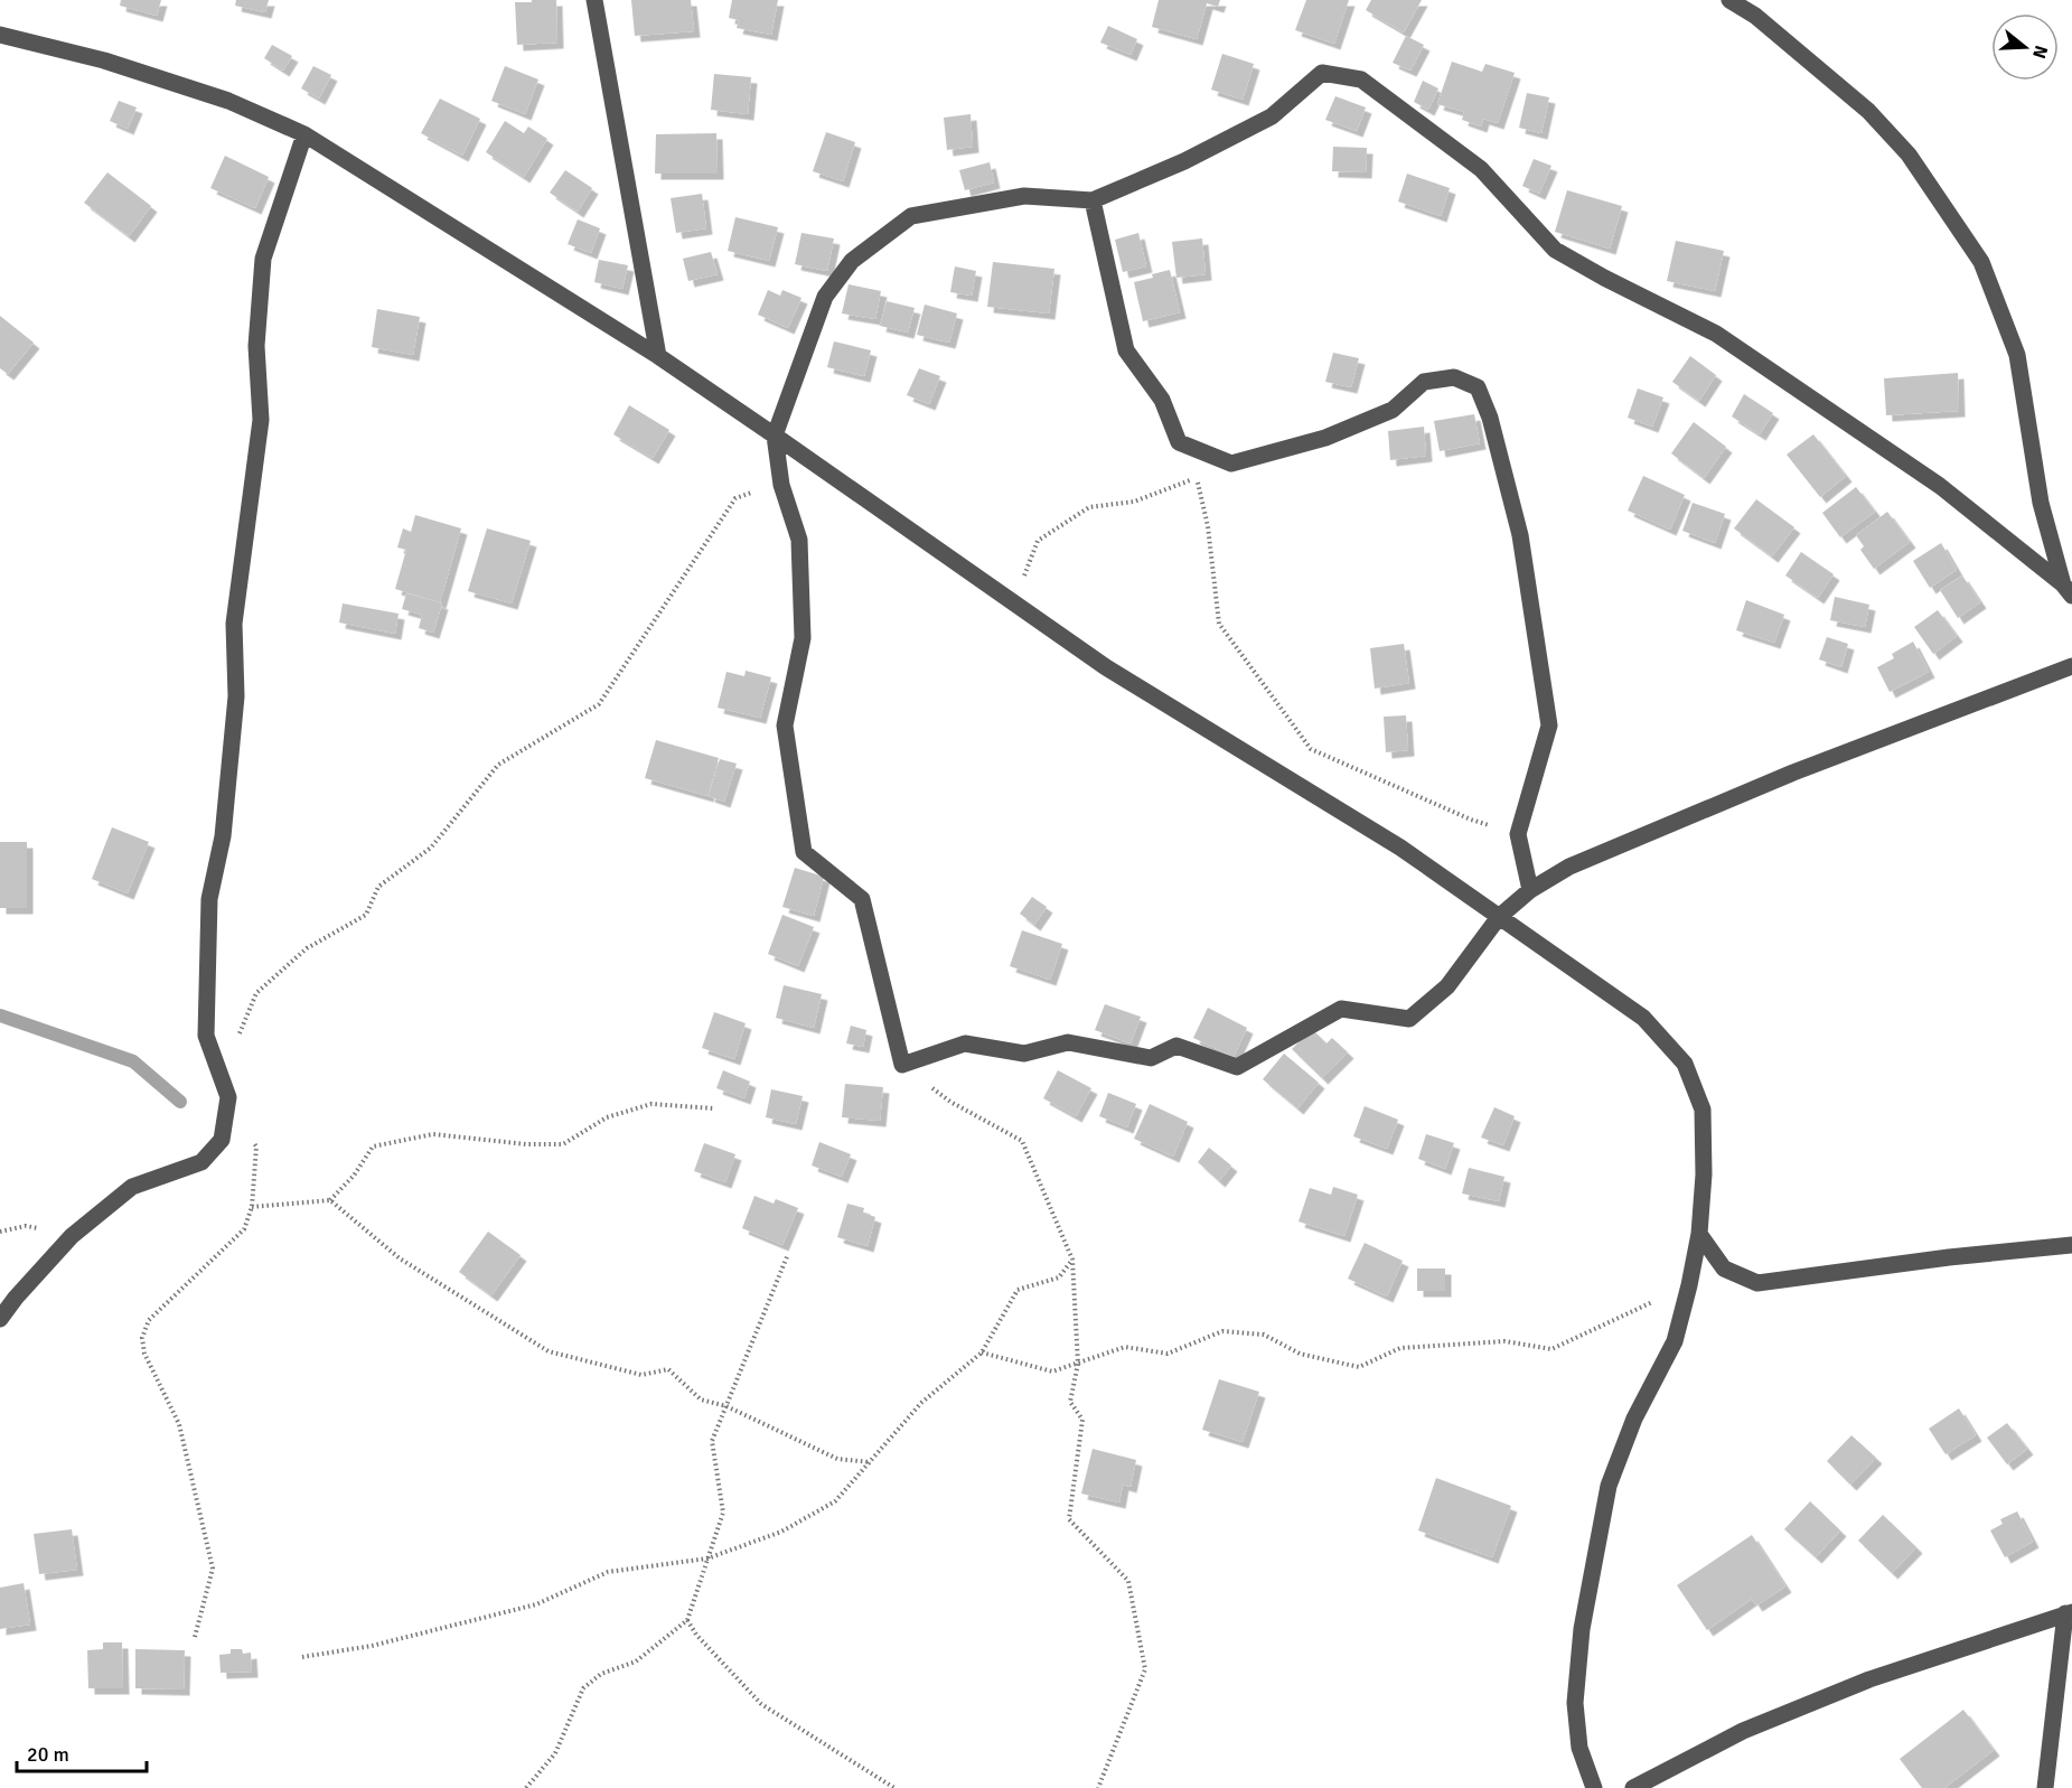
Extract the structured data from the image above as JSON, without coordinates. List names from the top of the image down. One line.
{"scale_bar":"20 m","north":"right"}
